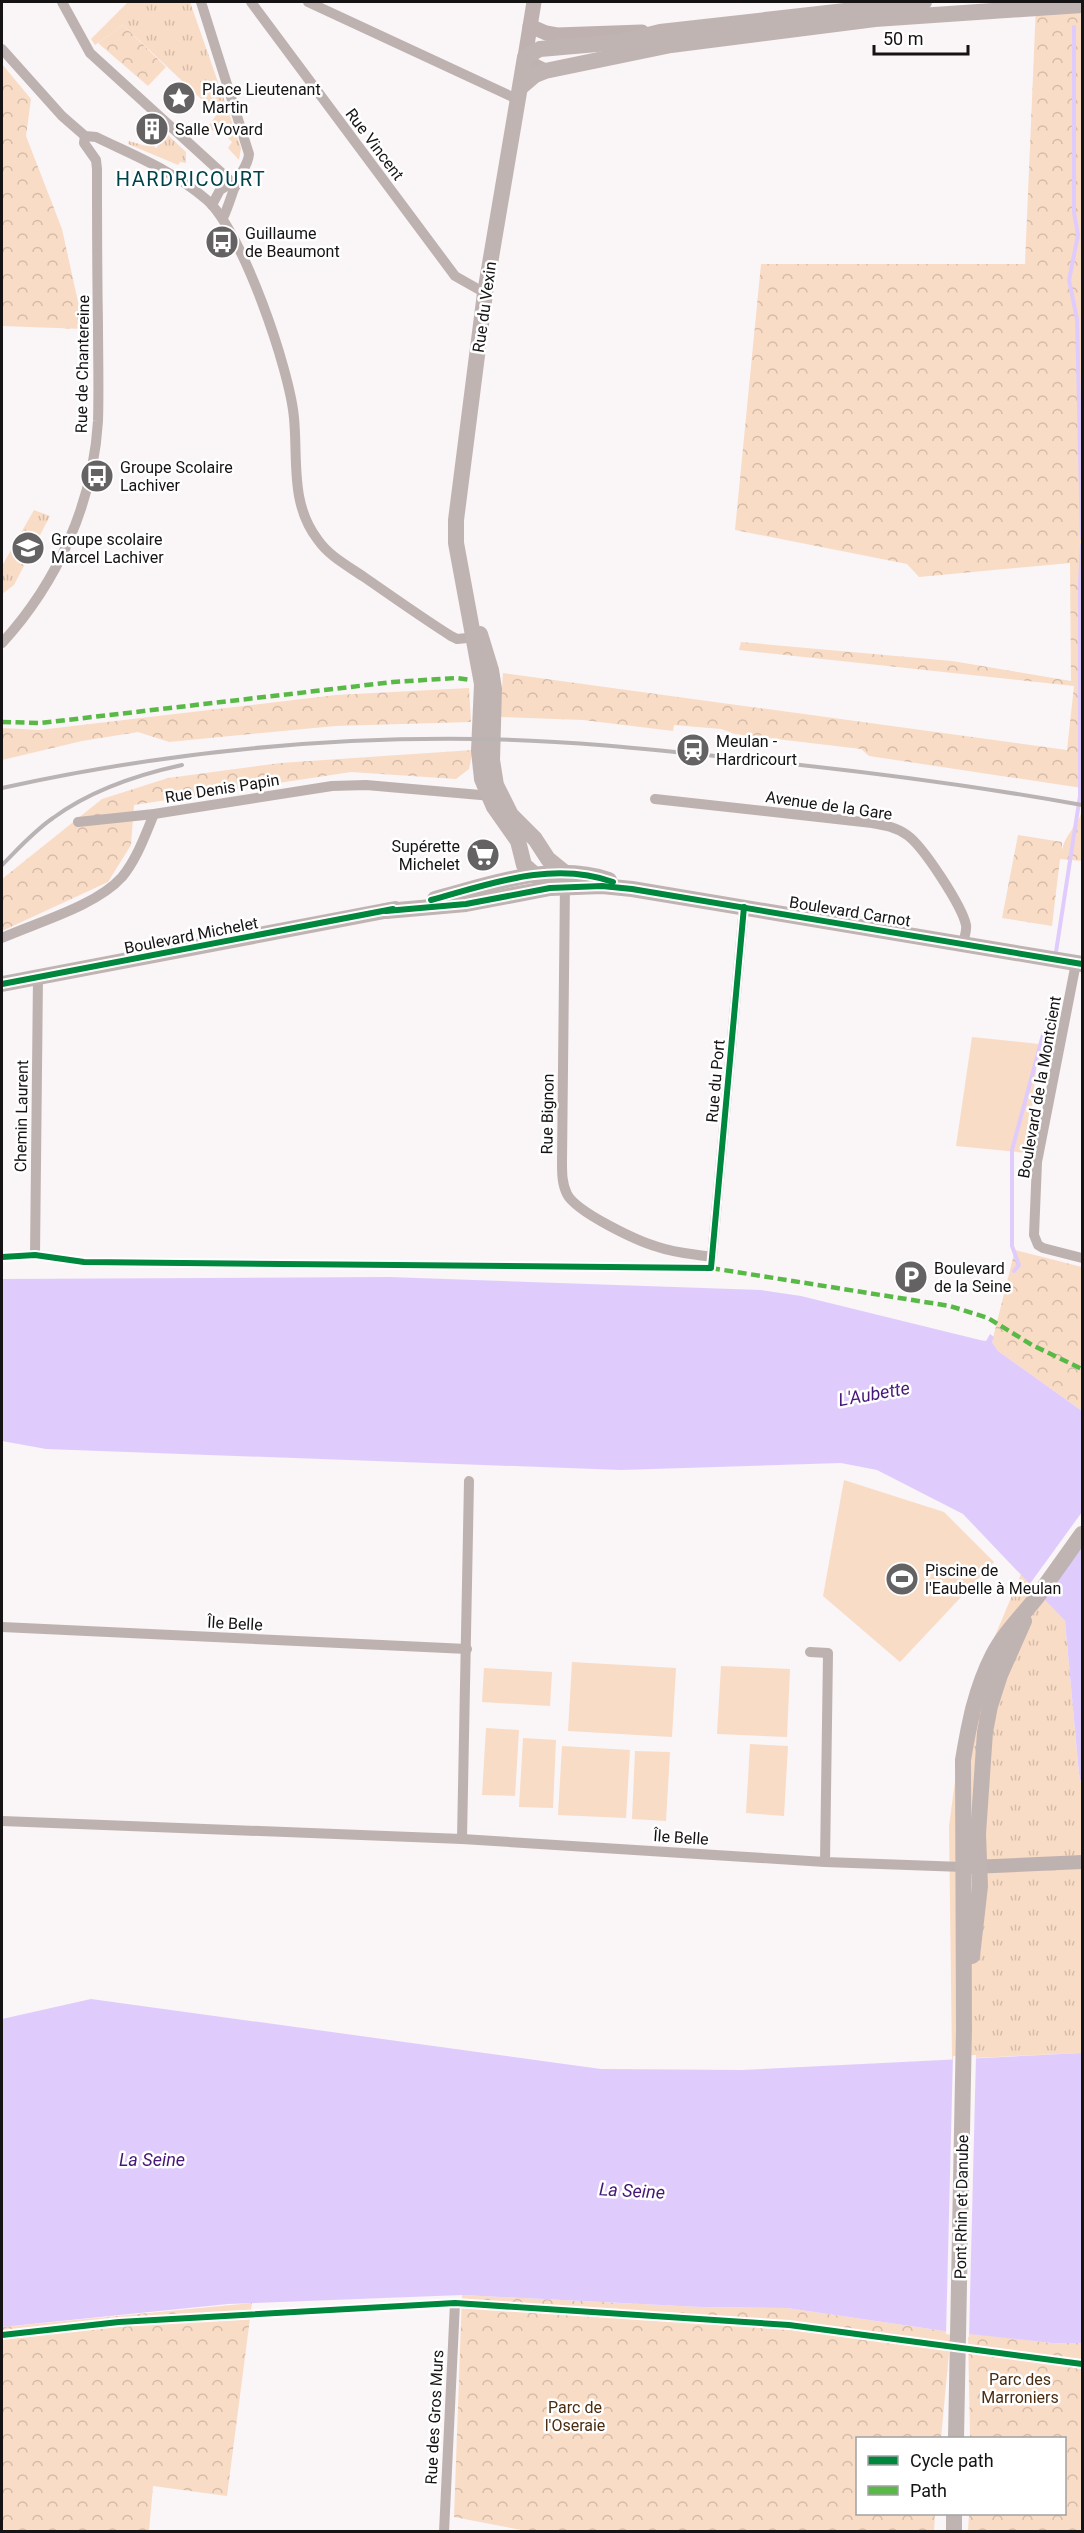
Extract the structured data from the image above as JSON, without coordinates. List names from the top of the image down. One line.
{"streets":{"main road":["Rue du Vexin","Boulevard Carnot","Boulevard Michelet","Pont Rhin et Danube"],"street":["Rue Vincent","Rue de Chantereine","Rue Denis Papin","Avenue de la Gare","Rue du Port","Boulevard de la Montcient","Rue Bignon","Chemin Laurent","Île Belle","Rue des Gros Murs"]},"crossings":[["Rue Vincent","Rue du Vexin"],["Rue du Vexin","Rue Denis Papin"],["Rue du Vexin","Boulevard Carnot"],["Rue du Vexin","Boulevard Michelet"],["Rue du Vexin","Rue Bignon"],["Avenue de la Gare","Boulevard Carnot"],["Boulevard Carnot","Boulevard Michelet"],["Boulevard Carnot","Rue du Port"],["Boulevard Carnot","Boulevard de la Montcient"],["Boulevard Carnot","Rue Bignon"],["Boulevard Michelet","Rue Bignon"],["Boulevard Michelet","Chemin Laurent"],["Rue du Port","Rue Bignon"],["Île Belle","Pont Rhin et Danube"]],"districts":["HARDRICOURT"],"water":["L'Aubette","La Seine"],"parks":["Parc des Marroniers","Parc de l'Oseraie"],"places":{"place":["Place Lieutenant Martin"],"building":["Salle Vovard"],"bus stop":["Guillaume de Beaumont","Groupe Scolaire Lachiver"],"school or university":["Groupe scolaire Marcel Lachiver"],"station":["Meulan - Hardricourt"],"supermarket":["Supérette Michelet"],"parking":["Boulevard de la Seine"],"sports":["Piscine de l'Eaubelle à Meulan"]},"legend":["Cycle path","Path"],"scale_bar":"50 m"}
